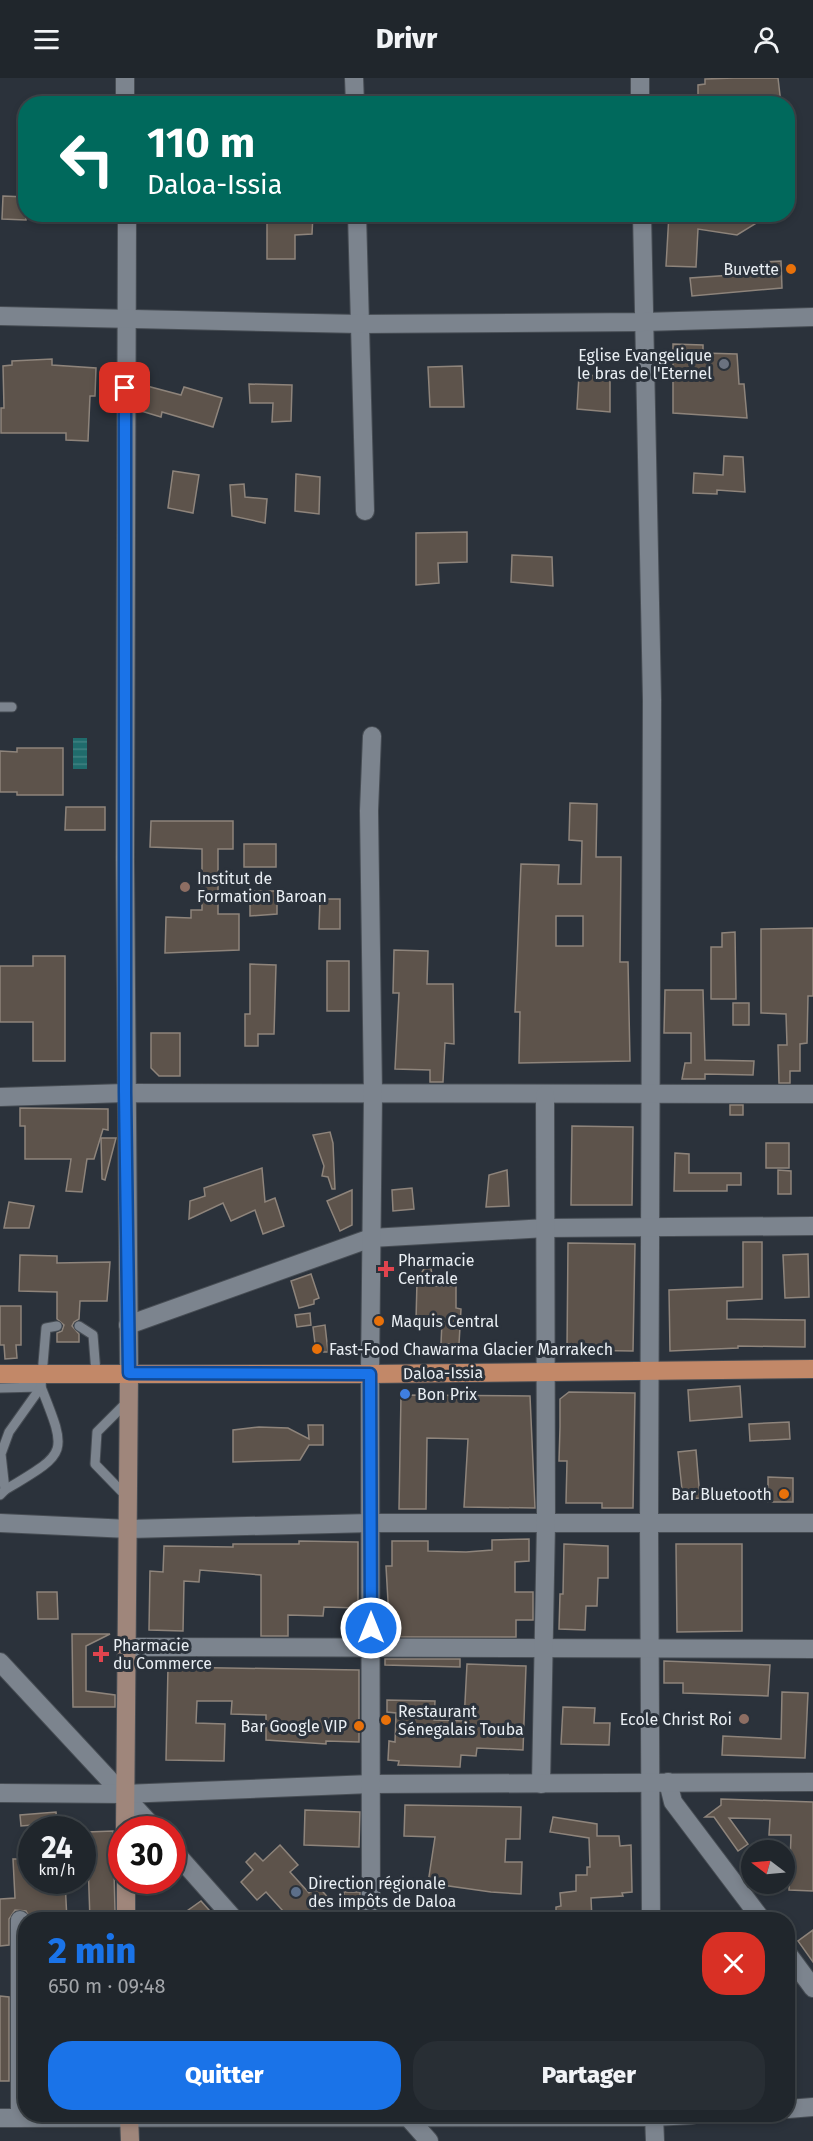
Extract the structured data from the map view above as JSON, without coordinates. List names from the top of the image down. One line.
{"streets":{"main road":["Daloa-Issia"]},"places":{"other":["Buvette","Eglise Evangelique le bras de l'Eternel","Institut de Formation Baroan","Maquis Central","Fast-Food Chawarma Glacier Marrakech","Bon Prix","Bar Bluetooth","Ecole Christ Roi","Restaurant Sénegalais Touba","Bar Google VIP","Direction régionale des impôts de Daloa"],"health":["Pharmacie Centrale","Pharmacie du Commerce"]},"north":"left","page":{"header":"Drivr","turn":["110 m","Daloa-Issia"],"speed":"24 km/h","limit":"30","heading":["2 min","650 m · 09:48"],"buttons":["Quitter","Partager"]}}
